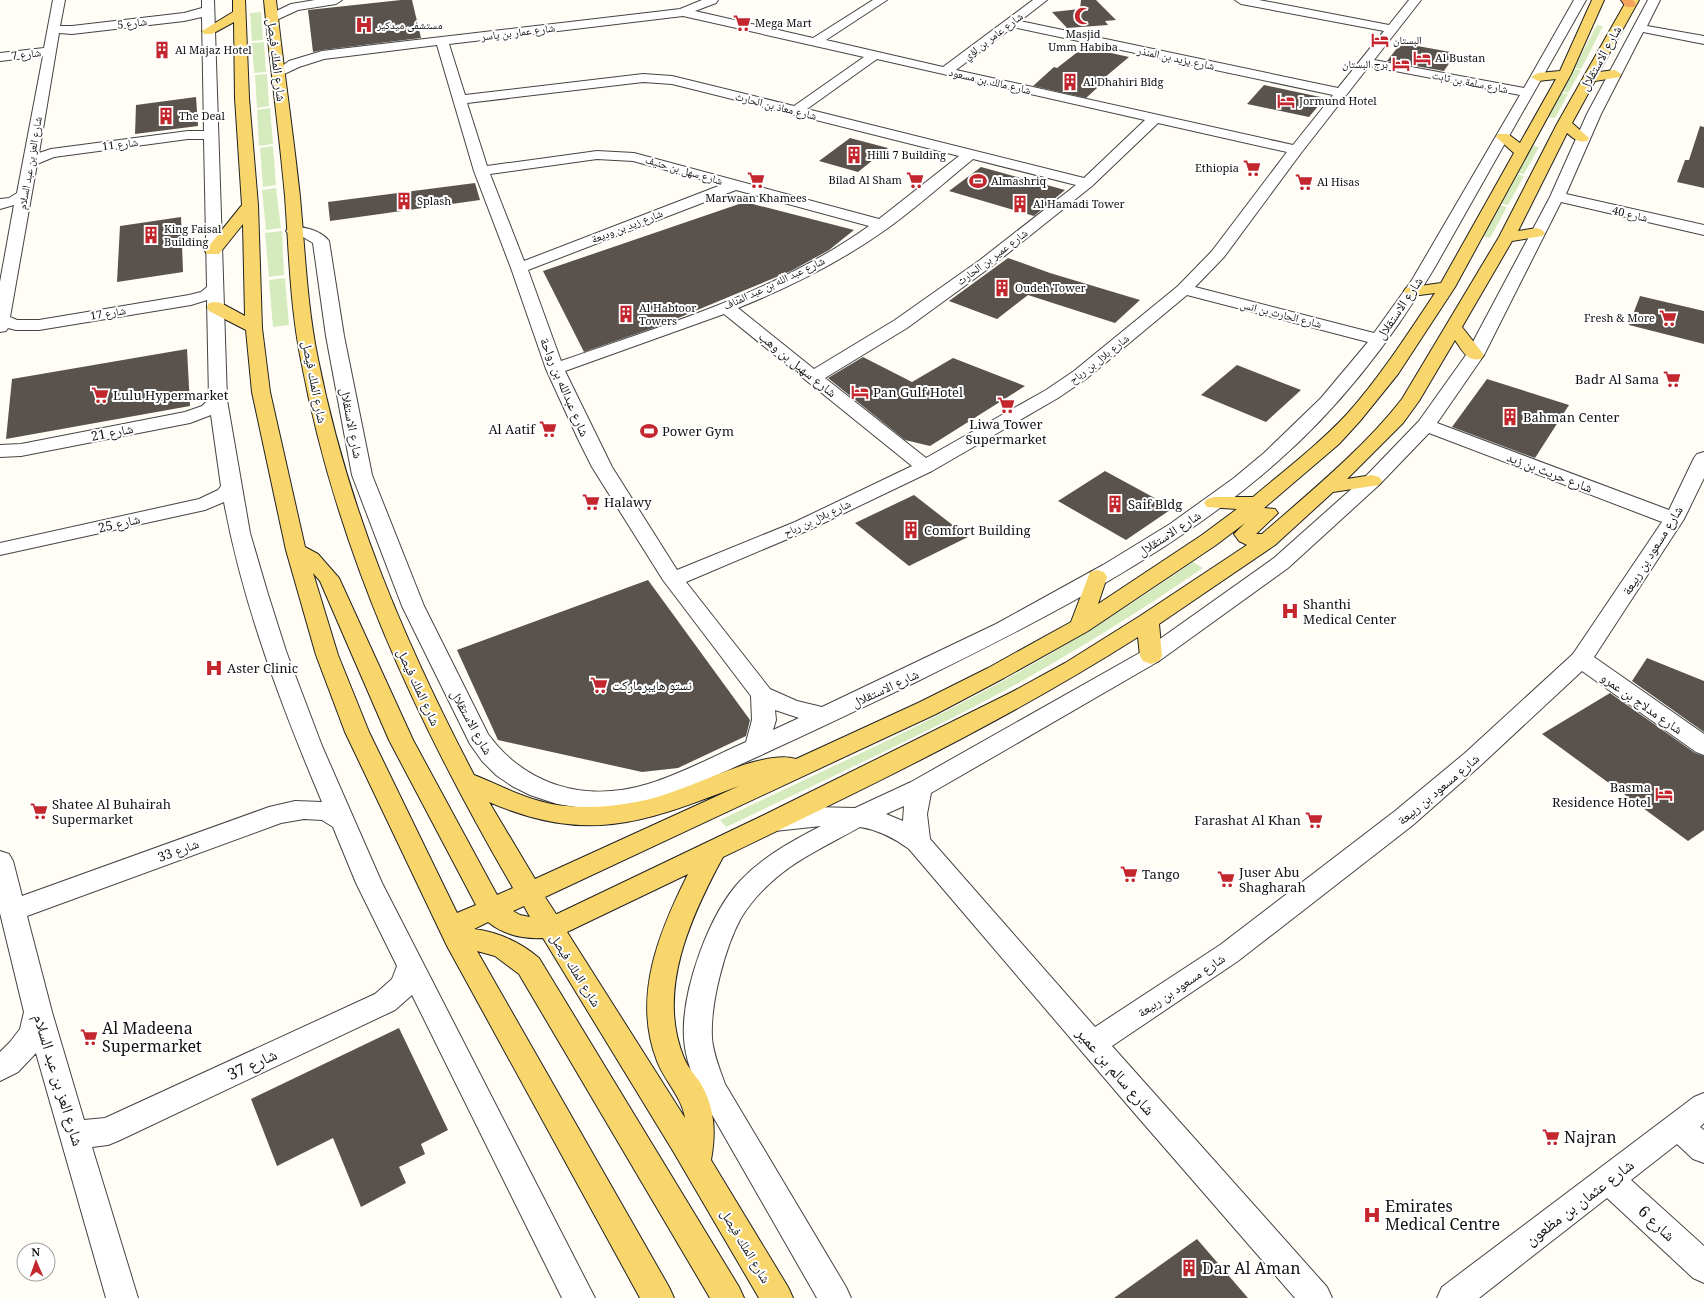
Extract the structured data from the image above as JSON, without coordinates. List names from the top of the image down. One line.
{"streets":{"main road":["شارع الاستقلال","شارع الملك فيصل"],"street":["شارع 5","شارع عمار بن ياسر","شارع عامر بن لؤي","شارع 7","شارع يزيد بن المنذر","شارع مالك بن مسعود","شارع سلمة بن ثابت","شارع معاذ بن الحارث","شارع 11","شارع العز بن عبد السلام","شارع سهل بن حنيف","شارع 40","شارع زيد بن وديعة","شارع عمير بن الحارث","شارع عبد الله بن عبد المناف","شارع 17","شارع الحارث بن انس","شارع بلال بن رباح","شارع سهيل بن وهب","شارع عبدالله بن رواحة","شارع 21","شارع حريث بن زيد","شارع 25","شارع مسعود بن ربيعة","شارع مدلاج بن عمرو","شارع 33","شارع 37","شارع سالم بن عمير","شارع عثمان بن مظعون","شارع 6"]},"crossings":[["شارع 5","شارع العز بن عبد السلام"],["شارع عمار بن ياسر","شارع الملك فيصل"],["شارع عمار بن ياسر","شارع مالك بن مسعود"],["شارع عمار بن ياسر","شارع عبدالله بن رواحة"],["شارع عامر بن لؤي","شارع يزيد بن المنذر"],["شارع عامر بن لؤي","شارع مالك بن مسعود"],["شارع 7","شارع العز بن عبد السلام"],["شارع يزيد بن المنذر","شارع بلال بن رباح"],["شارع الاستقلال","شارع الملك فيصل"],["شارع الاستقلال","شارع سلمة بن ثابت"],["شارع الاستقلال","شارع 40"],["شارع الاستقلال","شارع الحارث بن انس"],["شارع الاستقلال","شارع عبدالله بن رواحة"],["شارع الاستقلال","شارع حريث بن زيد"],["شارع الاستقلال","شارع سالم بن عمير"],["شارع مالك بن مسعود","شارع عمير بن الحارث"],["شارع مالك بن مسعود","شارع بلال بن رباح"],["شارع سلمة بن ثابت","شارع بلال بن رباح"],["شارع معاذ بن الحارث","شارع عمير بن الحارث"],["شارع معاذ بن الحارث","شارع عبد الله بن عبد المناف"],["شارع معاذ بن الحارث","شارع عبدالله بن رواحة"],["شارع 11","شارع العز بن عبد السلام"],["شارع العز بن عبد السلام","شارع 17"],["شارع العز بن عبد السلام","شارع 33"],["شارع العز بن عبد السلام","شارع 37"],["شارع سهل بن حنيف","شارع زيد بن وديعة"],["شارع سهل بن حنيف","شارع عبد الله بن عبد المناف"],["شارع سهل بن حنيف","شارع عبدالله بن رواحة"],["شارع زيد بن وديعة","شارع عبدالله بن رواحة"],["شارع عمير بن الحارث","شارع سهيل بن وهب"],["شارع عبد الله بن عبد المناف","شارع سهيل بن وهب"],["شارع عبد الله بن عبد المناف","شارع عبدالله بن رواحة"],["شارع الحارث بن انس","شارع بلال بن رباح"],["شارع بلال بن رباح","شارع سهيل بن وهب"],["شارع بلال بن رباح","شارع عبدالله بن رواحة"],["شارع حريث بن زيد","شارع مسعود بن ربيعة"],["شارع مسعود بن ربيعة","شارع مدلاج بن عمرو"],["شارع مسعود بن ربيعة","شارع سالم بن عمير"],["شارع عثمان بن مظعون","شارع 6"]],"places":{"mosque":["Masjid Umm Habiba"],"supermarket":["Mega Mart","Ethiopia","Marwaan Khamees","Bilad Al Sham","Al Hisas","Fresh & More","Badr Al Sama","Lulu Hypermarket","Liwa Tower Supermarket","Al Aatif","Halawy","نستو هايبرماركت","Shatee Al Buhairah Supermarket","Farashat Al Khan","Tango","Juser Abu Shagharah","Al Madeena Supermarket","Najran"],"hospital":["مستشفى ميدكير","Shanthi Medical Center","Aster Clinic","Emirates Medical Centre"],"hotel":["البستان","Al Bustan","برج البستان","Jormund Hotel","Pan Gulf Hotel","Basma Residence Hotel"],"building":["Al Majaz Hotel","Al Dhahiri Bldg","The Deal","Hilli 7 Building","Splash","Al Hamadi Tower","King Faisal Building","Oudeh Tower","Al Habtoor Towers","Bahman Center","Saif Bldg","Comfort Building","Dar Al Aman"],"sports":["Almashriq","Power Gym"]},"north":"top"}
